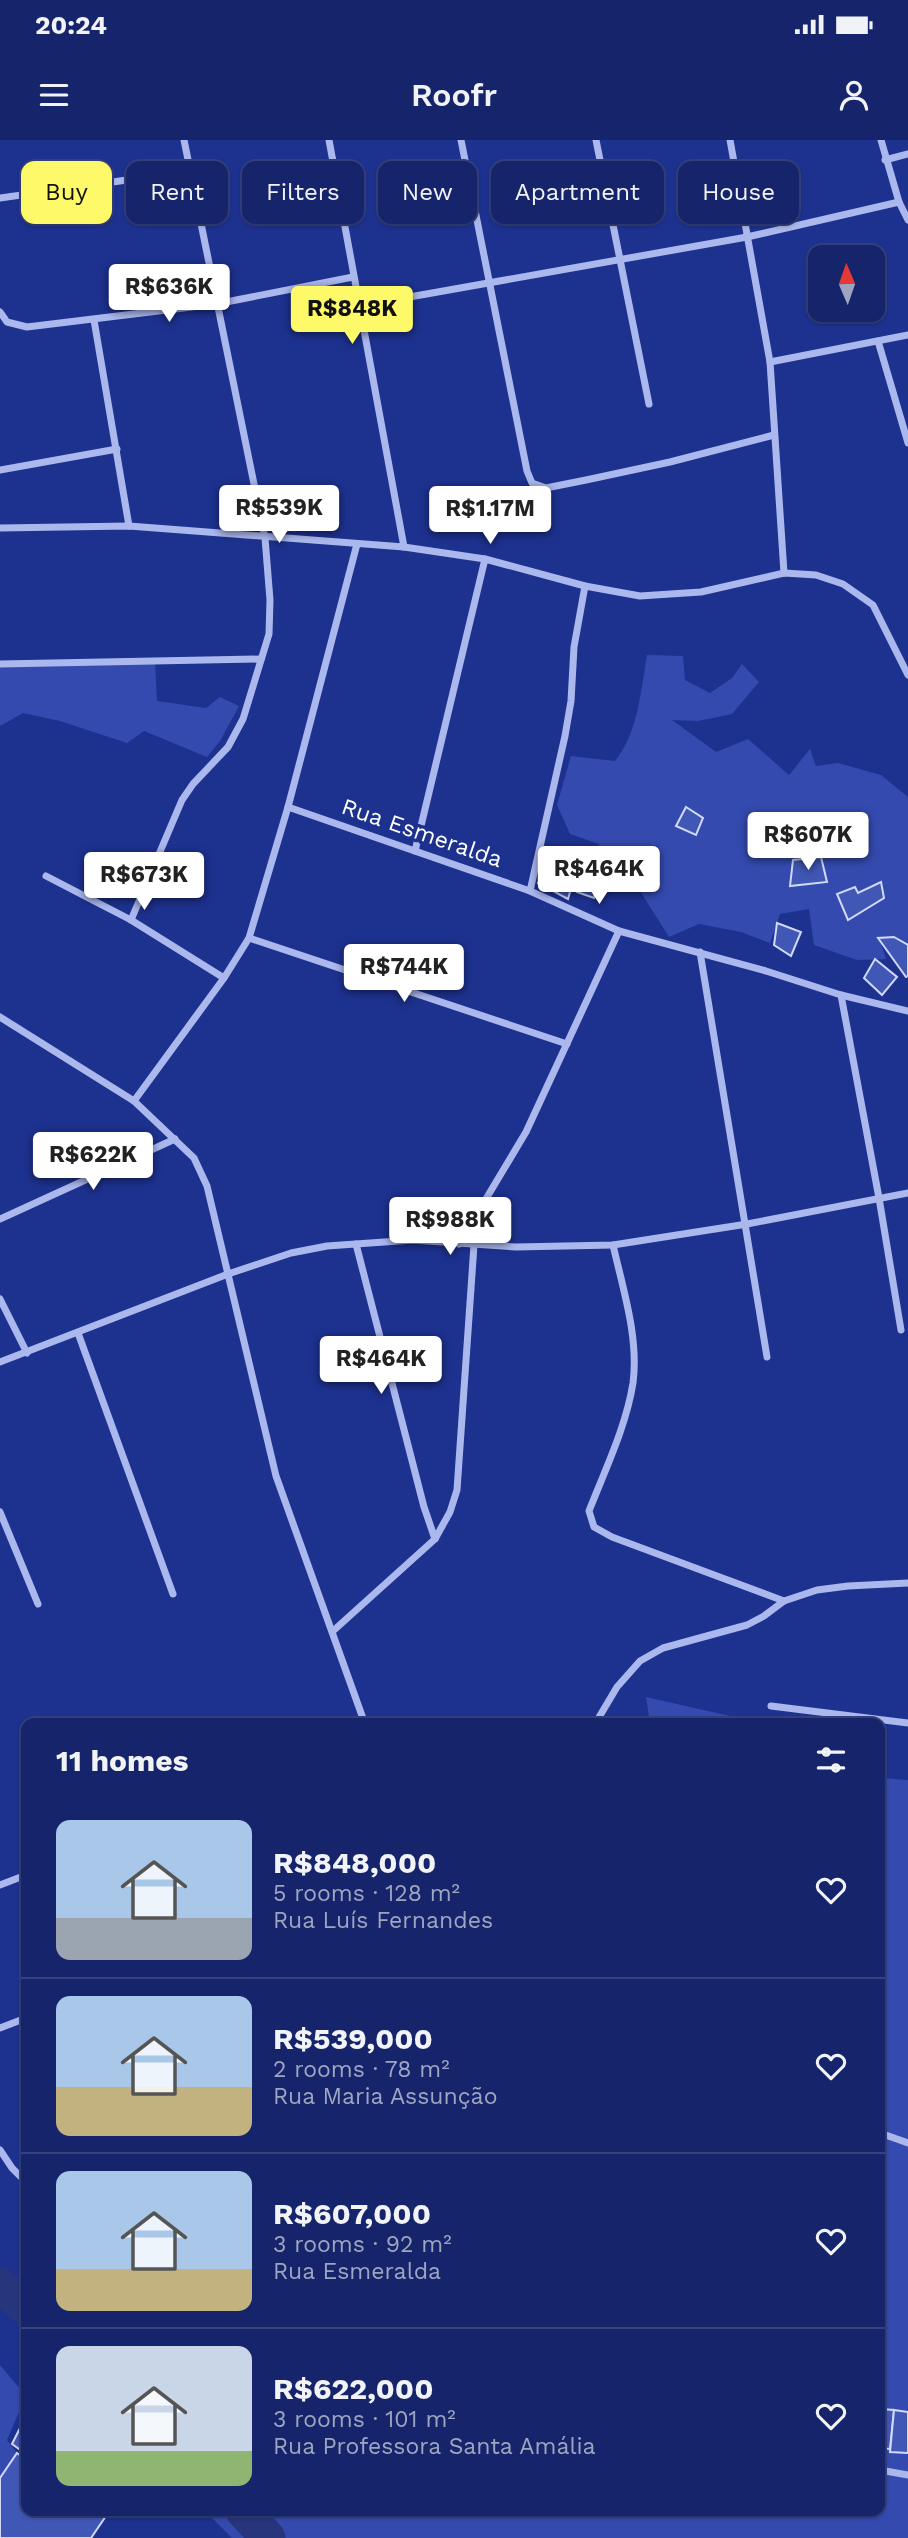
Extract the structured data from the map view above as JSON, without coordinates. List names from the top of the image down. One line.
{"streets":{"street":["Rua Esmeralda"]},"north":"top","page":{"status":"20:24","header":"Roofr","chip":["Buy","Rent","Filters","New","Apartment","House"],"price":["R$636K","R$848K","R$539K","R$1.17M","R$607K","R$464K","R$673K","R$744K","R$622K","R$988K","R$464K"],"heading":"11 homes","list":[{"name":"R$848,000","note":"5 rooms · 128 m² · Rua Luís Fernandes"},{"name":"R$539,000","note":"2 rooms · 78 m² · Rua Maria Assunção"},{"name":"R$607,000","note":"3 rooms · 92 m² · Rua Esmeralda"},{"name":"R$622,000","note":"3 rooms · 101 m² · Rua Professora Santa Amália"}]}}
